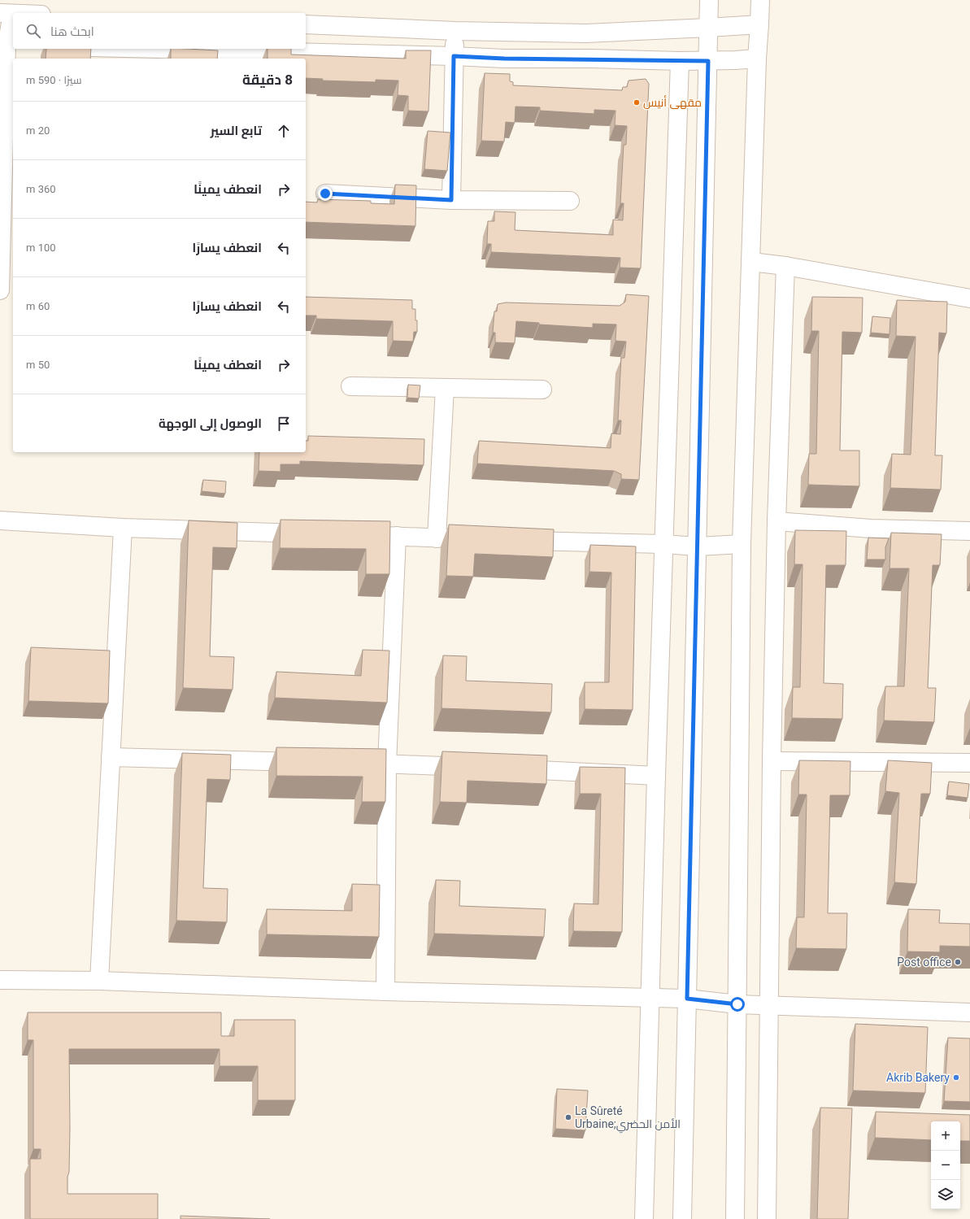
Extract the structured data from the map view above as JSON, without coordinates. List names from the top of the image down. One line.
{"places":["مقهى أنيس","Post office","Akrib Bakery","La Sûreté Urbaine;الأمن الحضري"],"page":{"search":"ابحث هنا","heading":["8 دقيقة","سيرًا · 590 m"],"list":[["تابع السير","20 m"],["انعطف يمينًا","360 m"],["انعطف يسارًا","100 m"],["انعطف يسارًا","60 m"],["انعطف يمينًا","50 m"],"الوصول إلى الوجهة"],"map_buttons":["+","−"]}}
